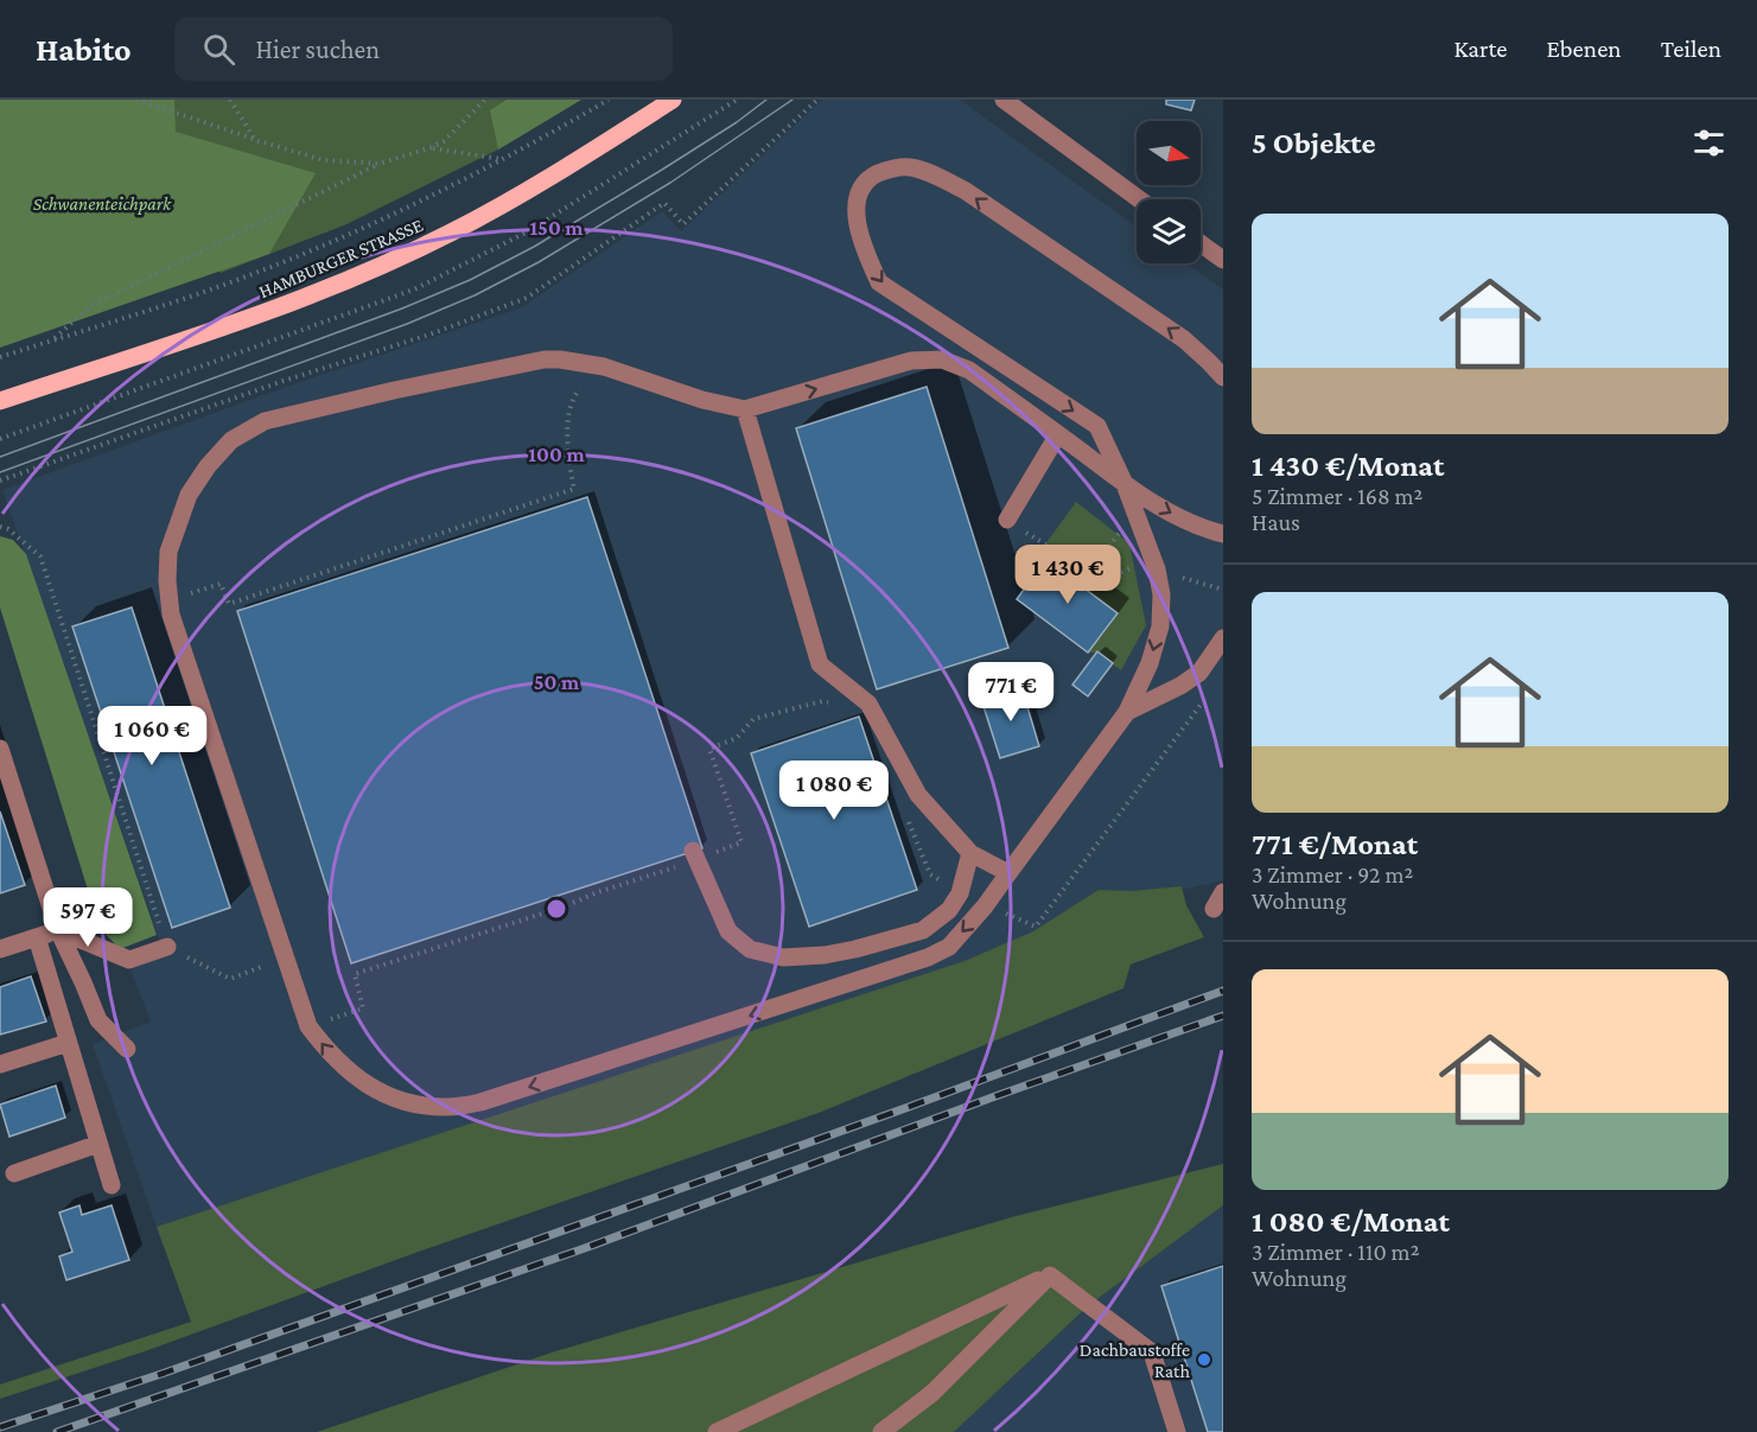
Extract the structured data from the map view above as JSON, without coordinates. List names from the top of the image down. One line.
{"streets":{"main road":["HAMBURGER STRASSE"]},"parks":["Schwanenteichpark"],"places":["Dachbaustoffe Rath"],"north":"right","page":{"header":"Habito","search":"Hier suchen","nav":["Karte","Ebenen","Teilen"],"heading":"5 Objekte","list":[{"name":"1 430 €/Monat","note":"5 Zimmer · 168 m² · Haus"},{"name":"771 €/Monat","note":"3 Zimmer · 92 m² · Wohnung"},{"name":"1 080 €/Monat","note":"3 Zimmer · 110 m² · Wohnung"}],"price":["1 430 €","771 €","1 060 €","1 080 €","597 €"]},"rings":["150 m","100 m","50 m"]}
